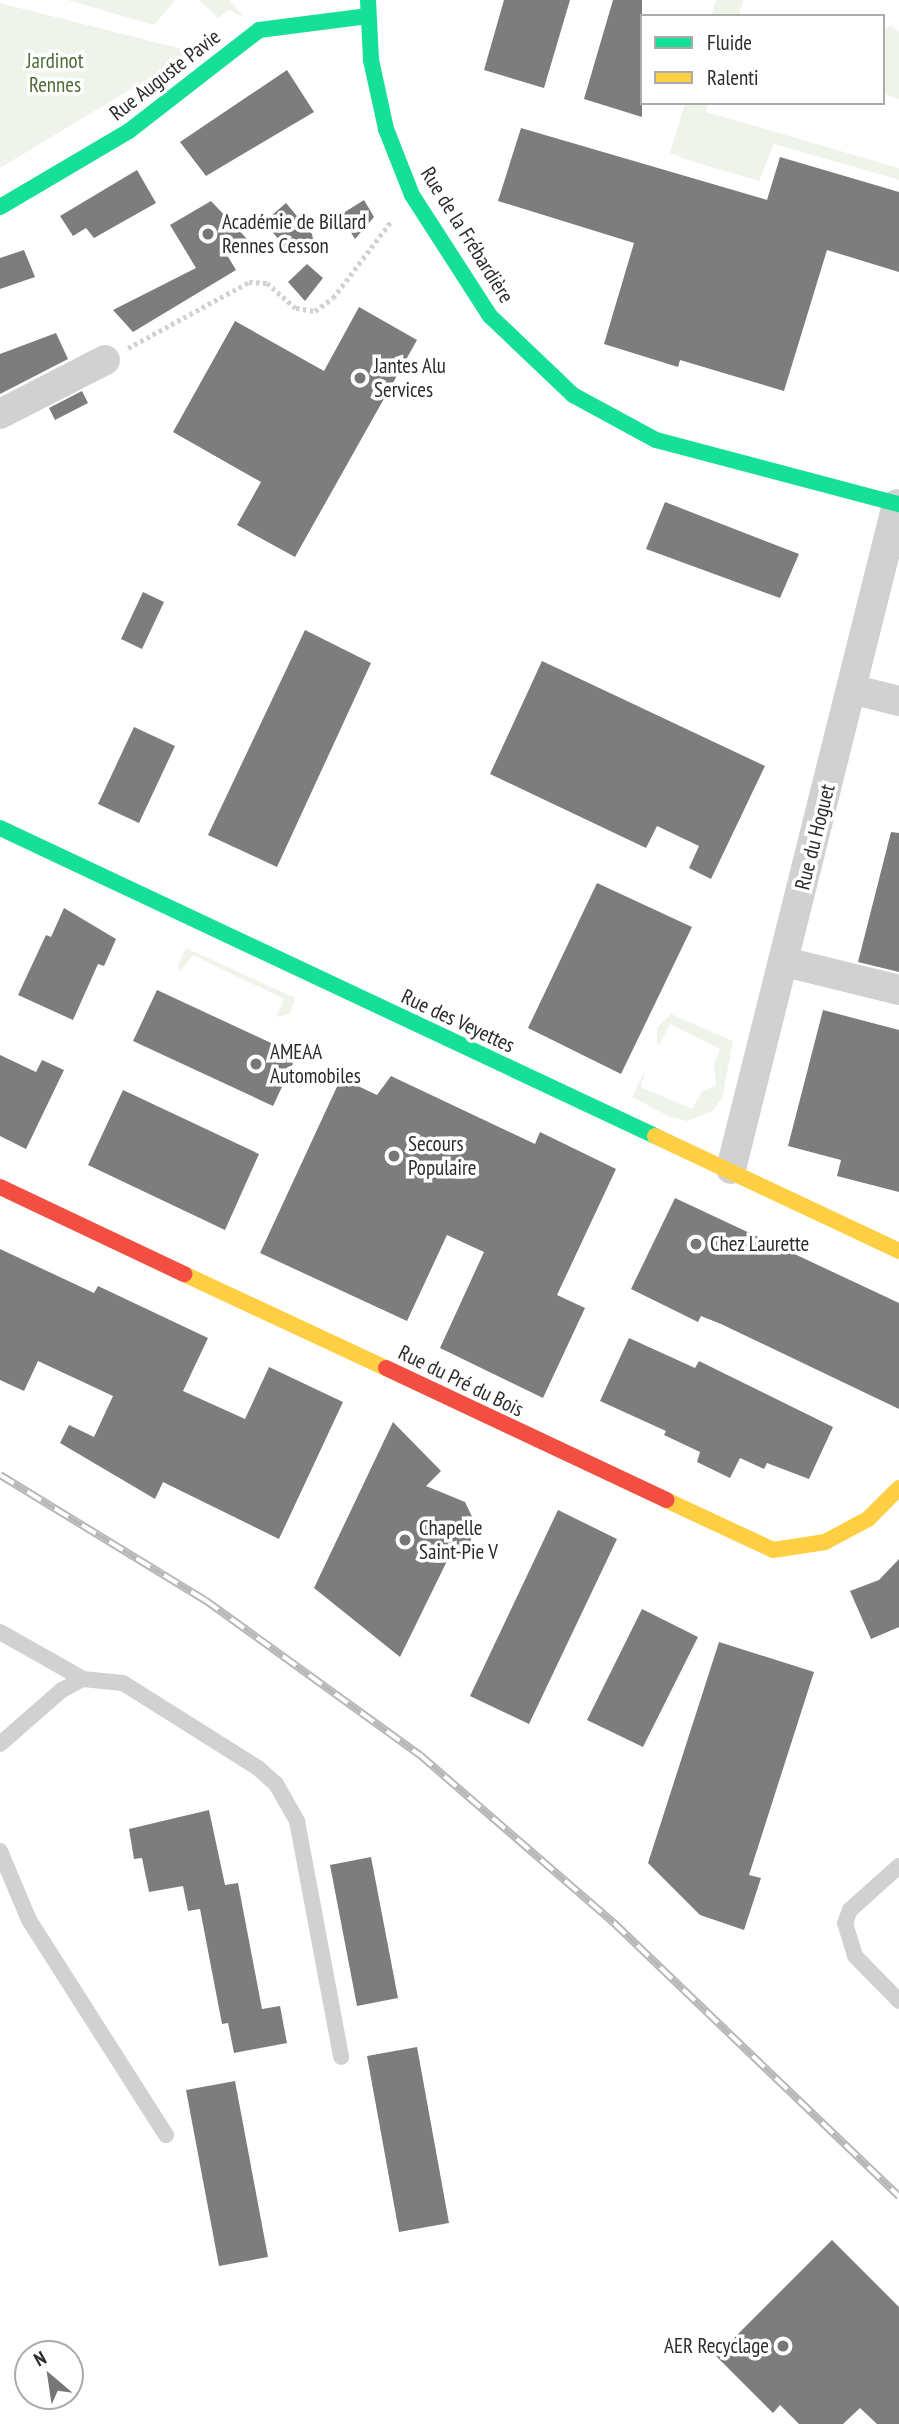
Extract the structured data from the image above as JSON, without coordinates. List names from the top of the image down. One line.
{"streets":{"street":["Rue Auguste Pavie","Rue de la Frébardière","Rue du Hoguet","Rue des Veyettes","Rue du Pré du Bois"]},"crossings":[["Rue Auguste Pavie","Rue de la Frébardière"],["Rue de la Frébardière","Rue du Hoguet"],["Rue du Hoguet","Rue des Veyettes"]],"parks":["Jardinot Rennes"],"places":["Académie de Billard Rennes Cesson","Jantes Alu Services","AMEAA Automobiles","Secours Populaire","Chez Laurette","Chapelle Saint-Pie V","AER Recyclage"],"legend":["Fluide","Ralenti"],"north":"top left"}
